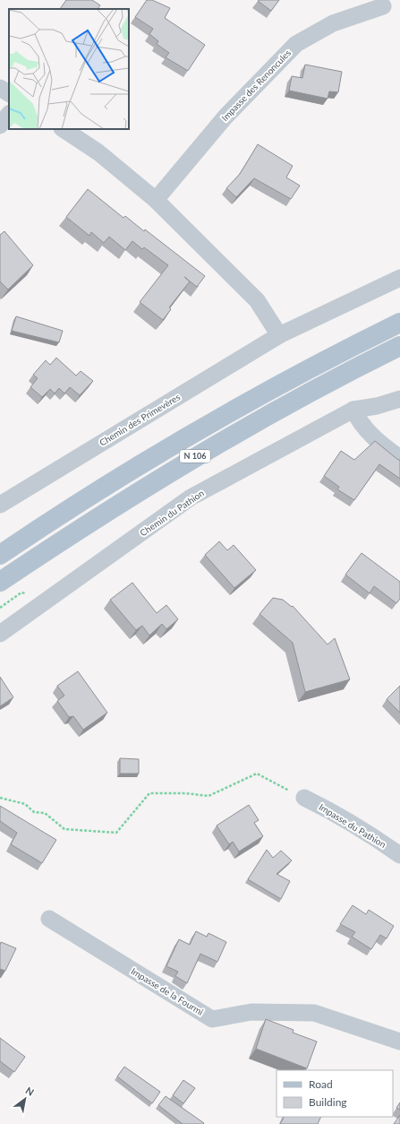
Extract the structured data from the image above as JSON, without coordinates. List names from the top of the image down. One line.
{"streets":{"main road":["N 106"],"street":["Impasse des Renoncules","Chemin des Primevères","Chemin du Pathion","Impasse du Pathion","Impasse de la Fourmi"]},"legend":["Road","Building"],"north":"top right"}
